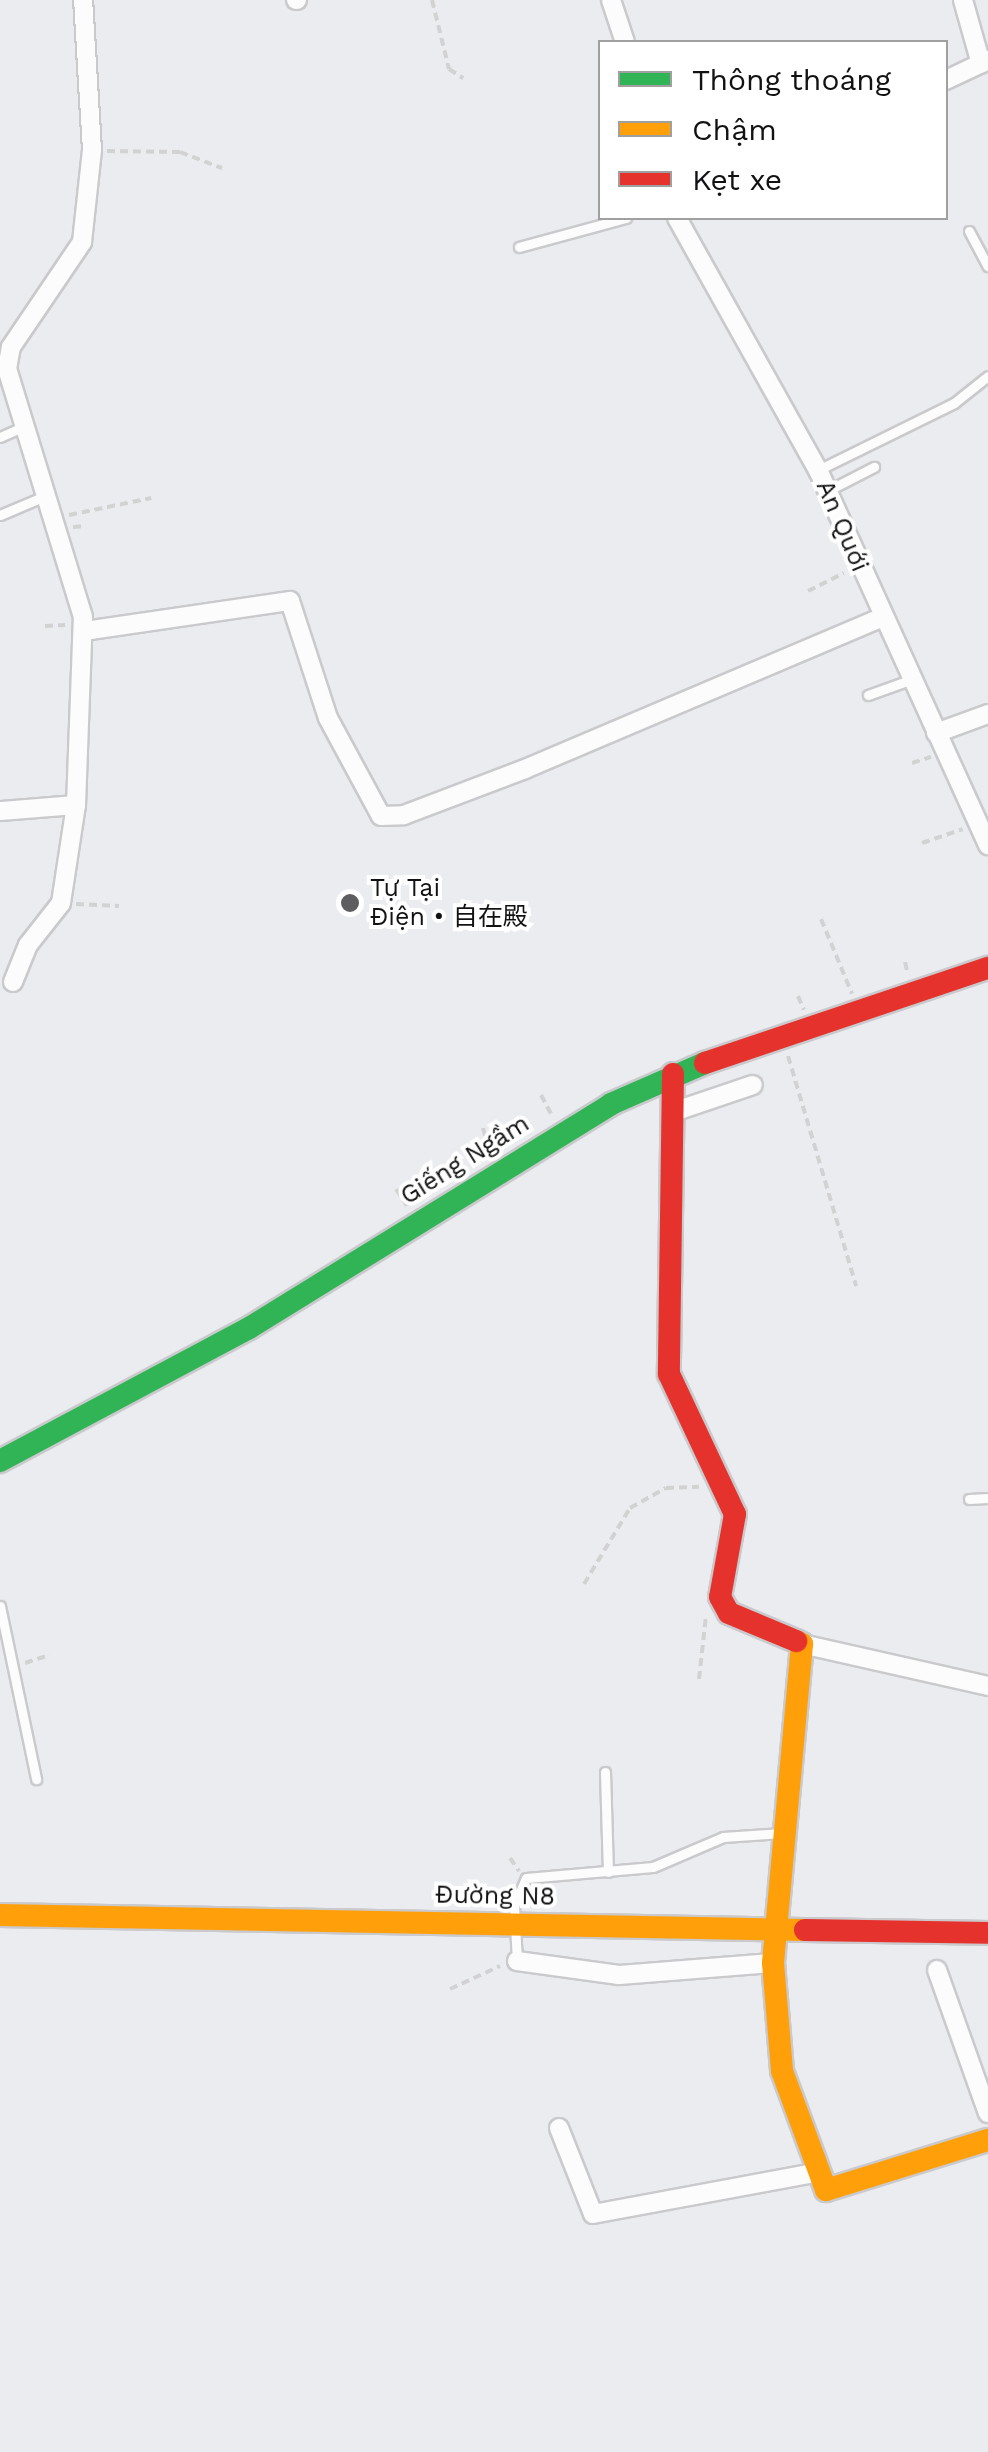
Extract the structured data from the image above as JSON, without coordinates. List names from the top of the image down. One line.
{"streets":{"street":["An Quới","Giếng Ngầm","Đường N8"]},"places":["Tự Tại Điện • 自在殿"],"legend":["Thông thoáng","Chậm","Kẹt xe"]}
